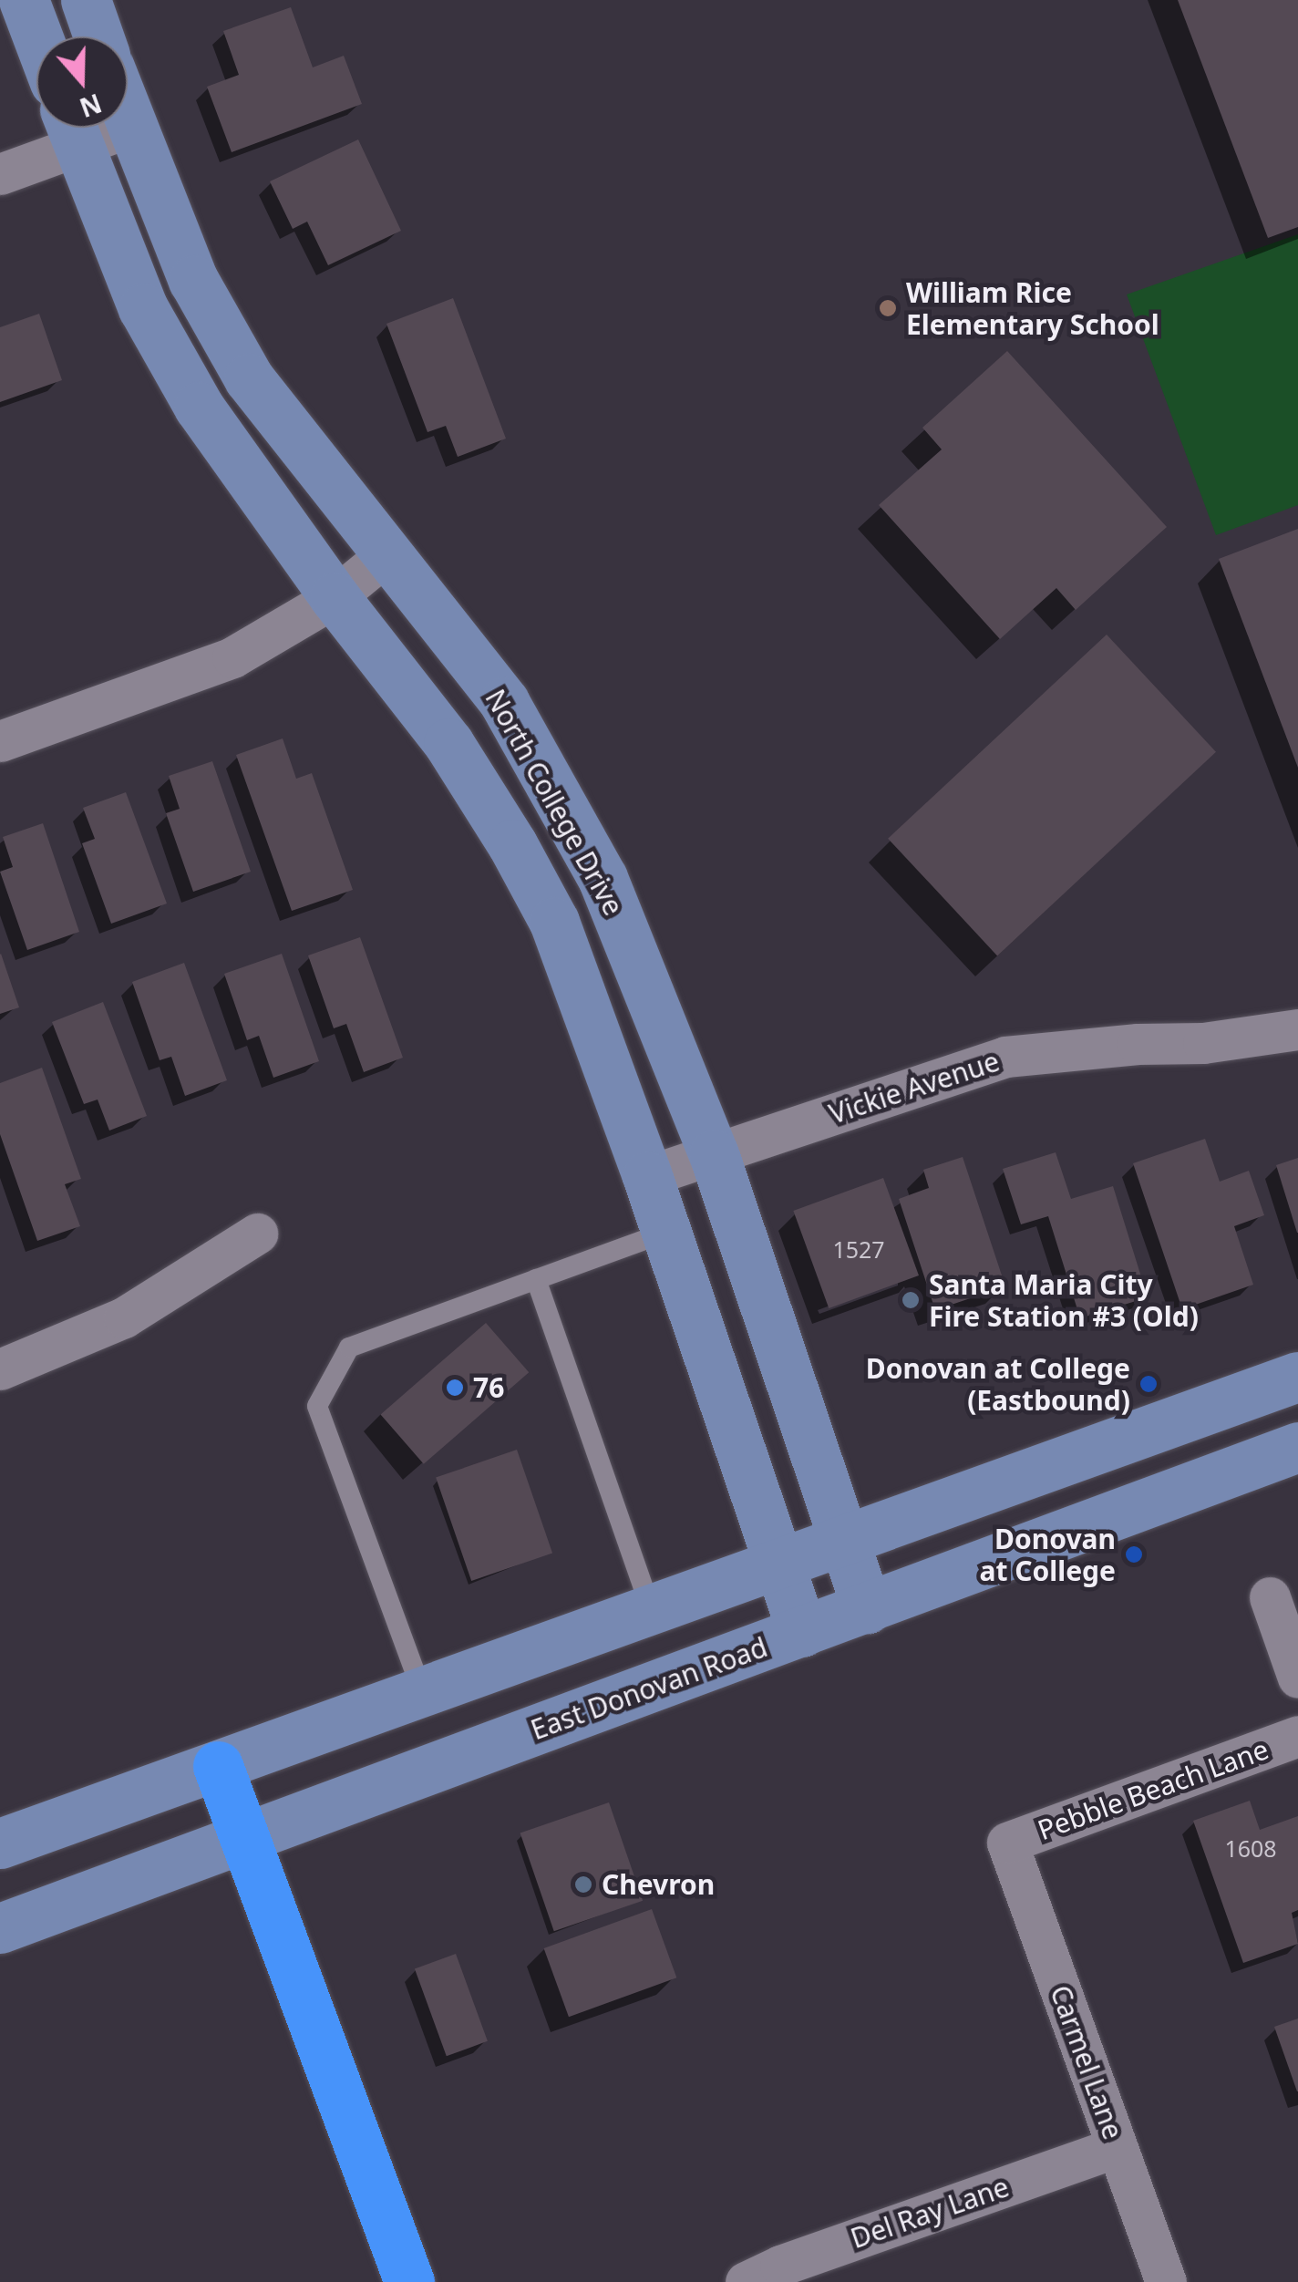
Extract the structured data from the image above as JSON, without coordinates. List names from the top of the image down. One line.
{"streets":{"street":["North College Drive","Vickie Avenue","East Donovan Road","Pebble Beach Lane","Carmel Lane","Del Ray Lane"]},"crossings":[["North College Drive","Vickie Avenue"],["North College Drive","East Donovan Road"],["Pebble Beach Lane","Carmel Lane"],["Carmel Lane","Del Ray Lane"]],"places":["William Rice Elementary School","Santa Maria City Fire Station #3 (Old)","Donovan at College (Eastbound)","76","Donovan at College","Chevron"],"house_numbers":["1527","1608"],"north":"bottom"}
